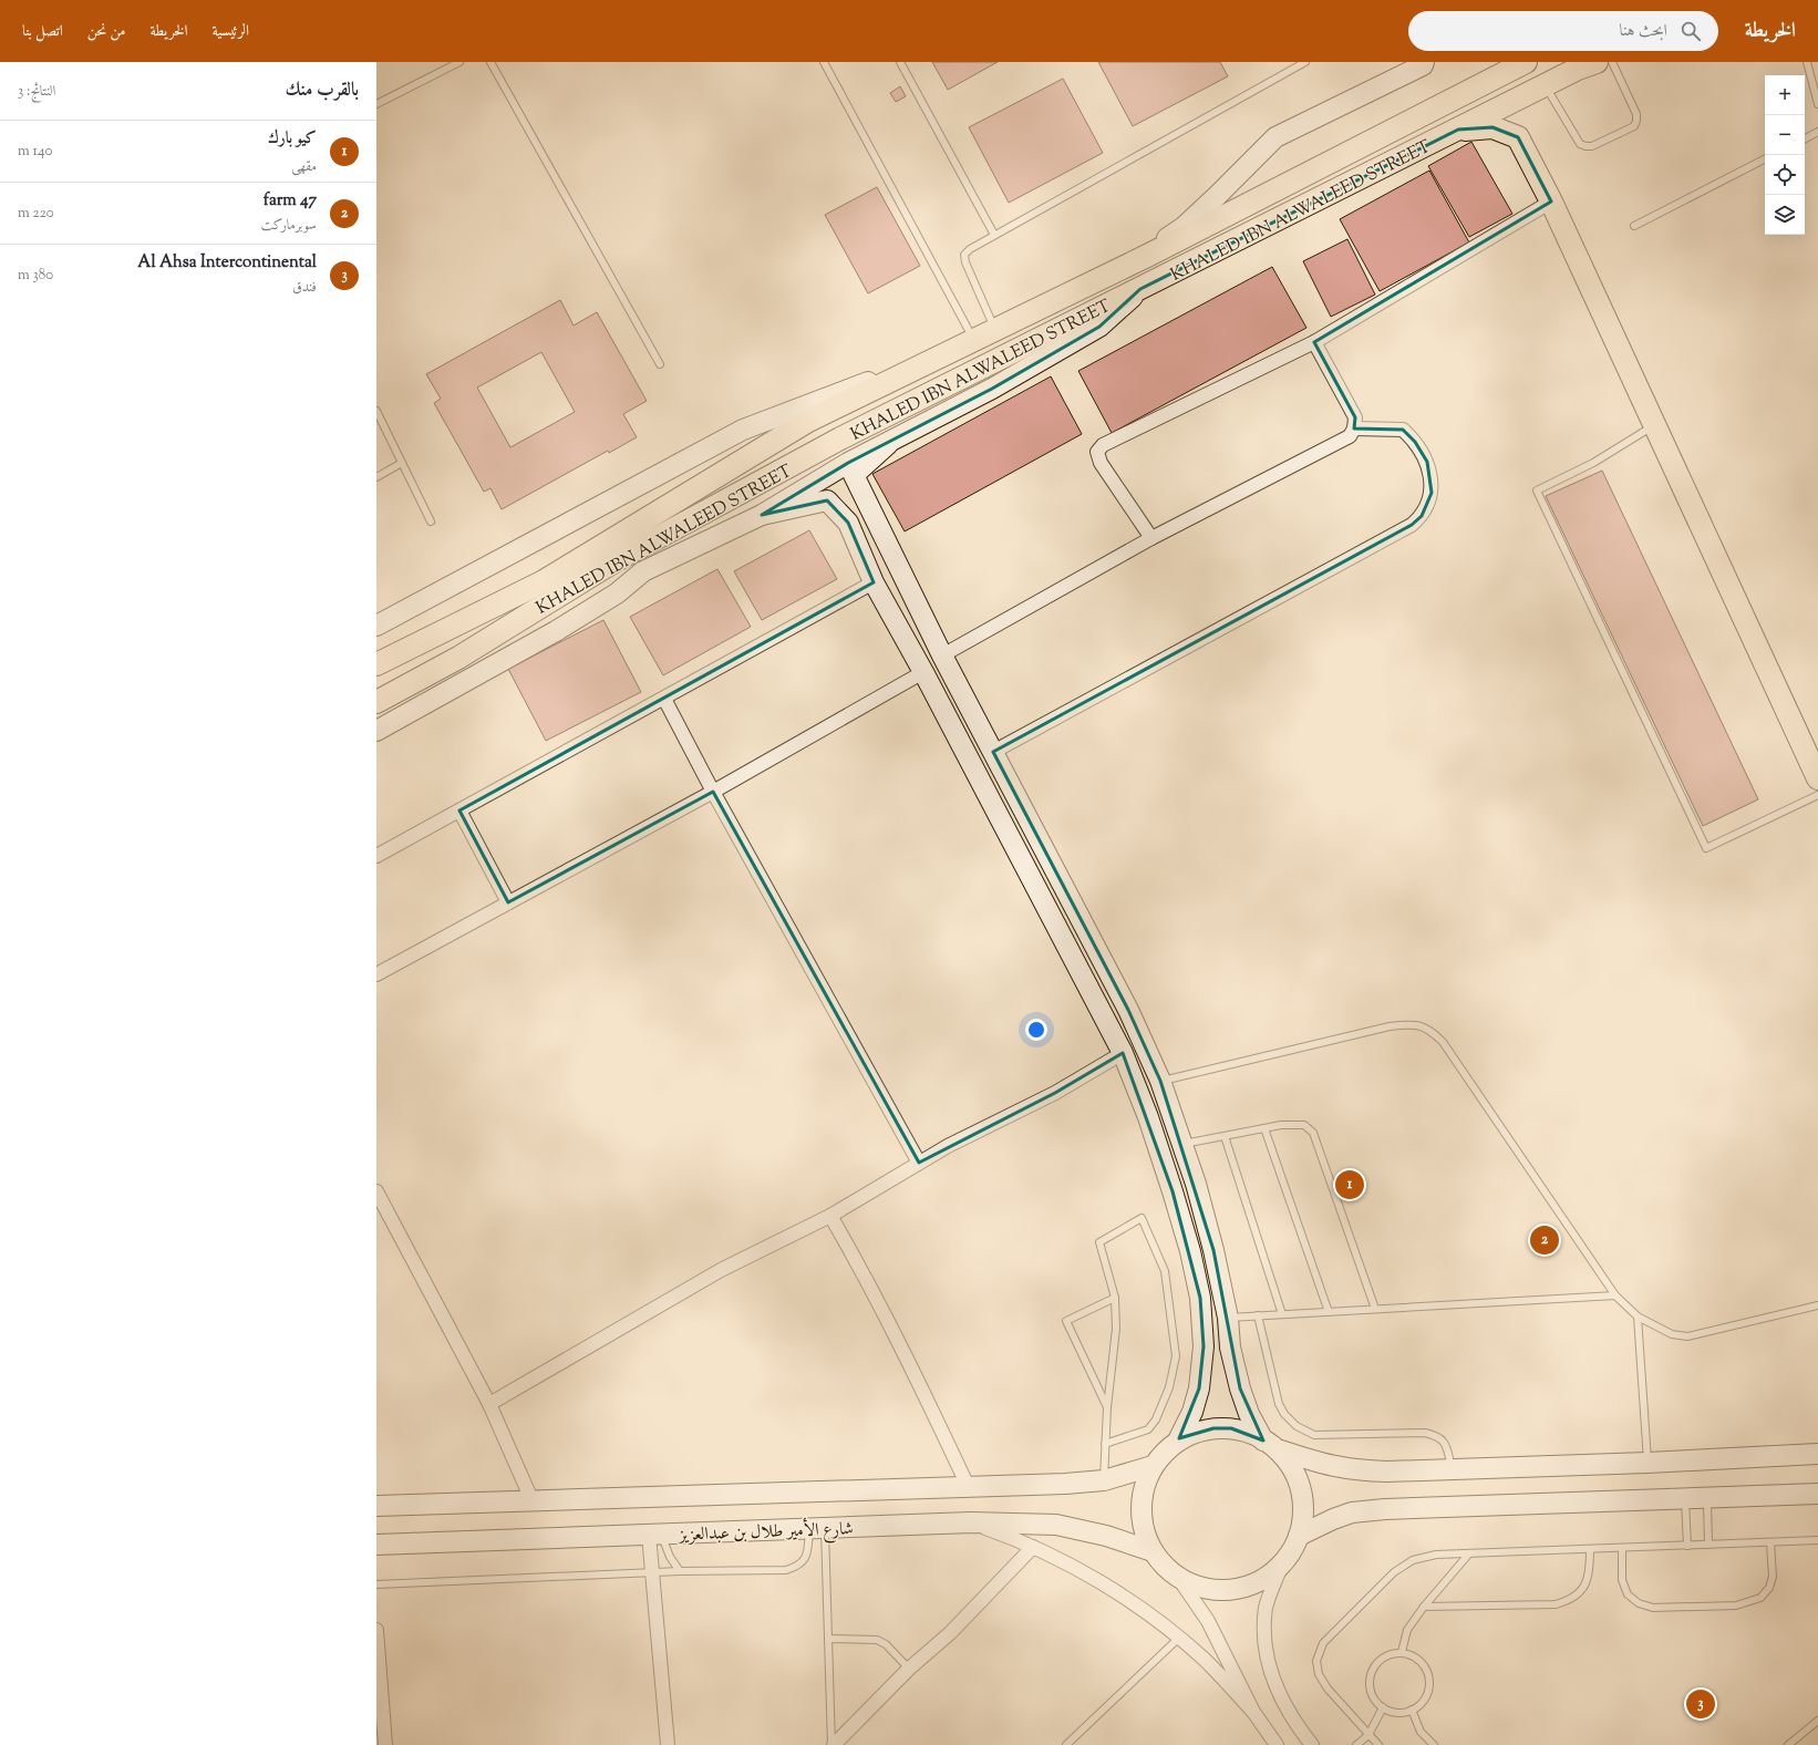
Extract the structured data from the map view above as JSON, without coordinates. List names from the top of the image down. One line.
{"streets":{"main road":["KHALED IBN ALWALEED STREET"],"street":["شارع الأمير طلال بن عبدالعزيز"]},"page":{"header":"الخريطة","search":"ابحث هنا","nav":["الرئيسية","الخريطة","من نحن","اتصل بنا"],"heading":["بالقرب منك","النتائج: 3"],"map_buttons":["+","−"],"list":[{"mark":"1","name":"كيو بارك","note":"مقهى","value":"140 m"},{"mark":"2","name":"farm 47","note":"سوبرماركت","value":"220 m"},{"mark":"3","name":"Al Ahsa Intercontinental","note":"فندق","value":"380 m"}],"pins":["1","2","3"]}}
